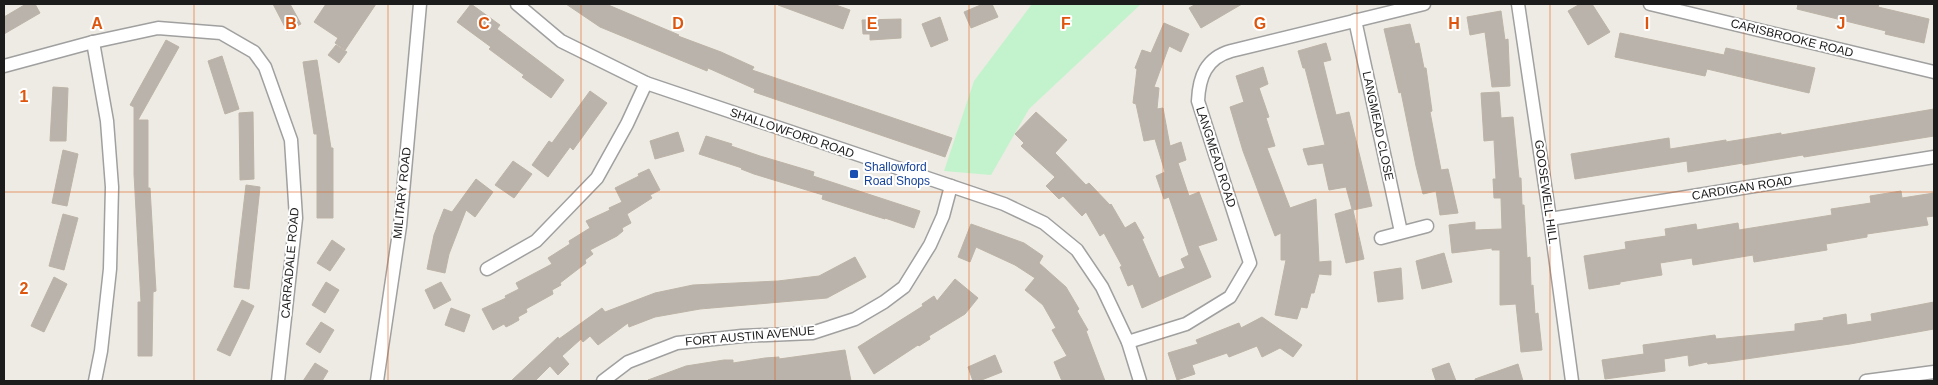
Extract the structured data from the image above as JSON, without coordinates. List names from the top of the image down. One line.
{"streets":{"street":["CARISBROOKE ROAD","LANGMEAD CLOSE","SHALLOWFORD ROAD","LANGMEAD ROAD","CARDIGAN ROAD","GOOSEWELL HILL","MILITARY ROAD","CARRADALE ROAD","FORT AUSTIN AVENUE"]},"crossings":[["LANGMEAD CLOSE","LANGMEAD ROAD"],["SHALLOWFORD ROAD","LANGMEAD ROAD"],["SHALLOWFORD ROAD","FORT AUSTIN AVENUE"],["CARDIGAN ROAD","GOOSEWELL HILL"]],"places":{"transit":["Shallowford Road Shops"]},"grid":{"columns":["A","B","C","D","E","F","G","H","I","J"],"rows":["1","2"]}}
